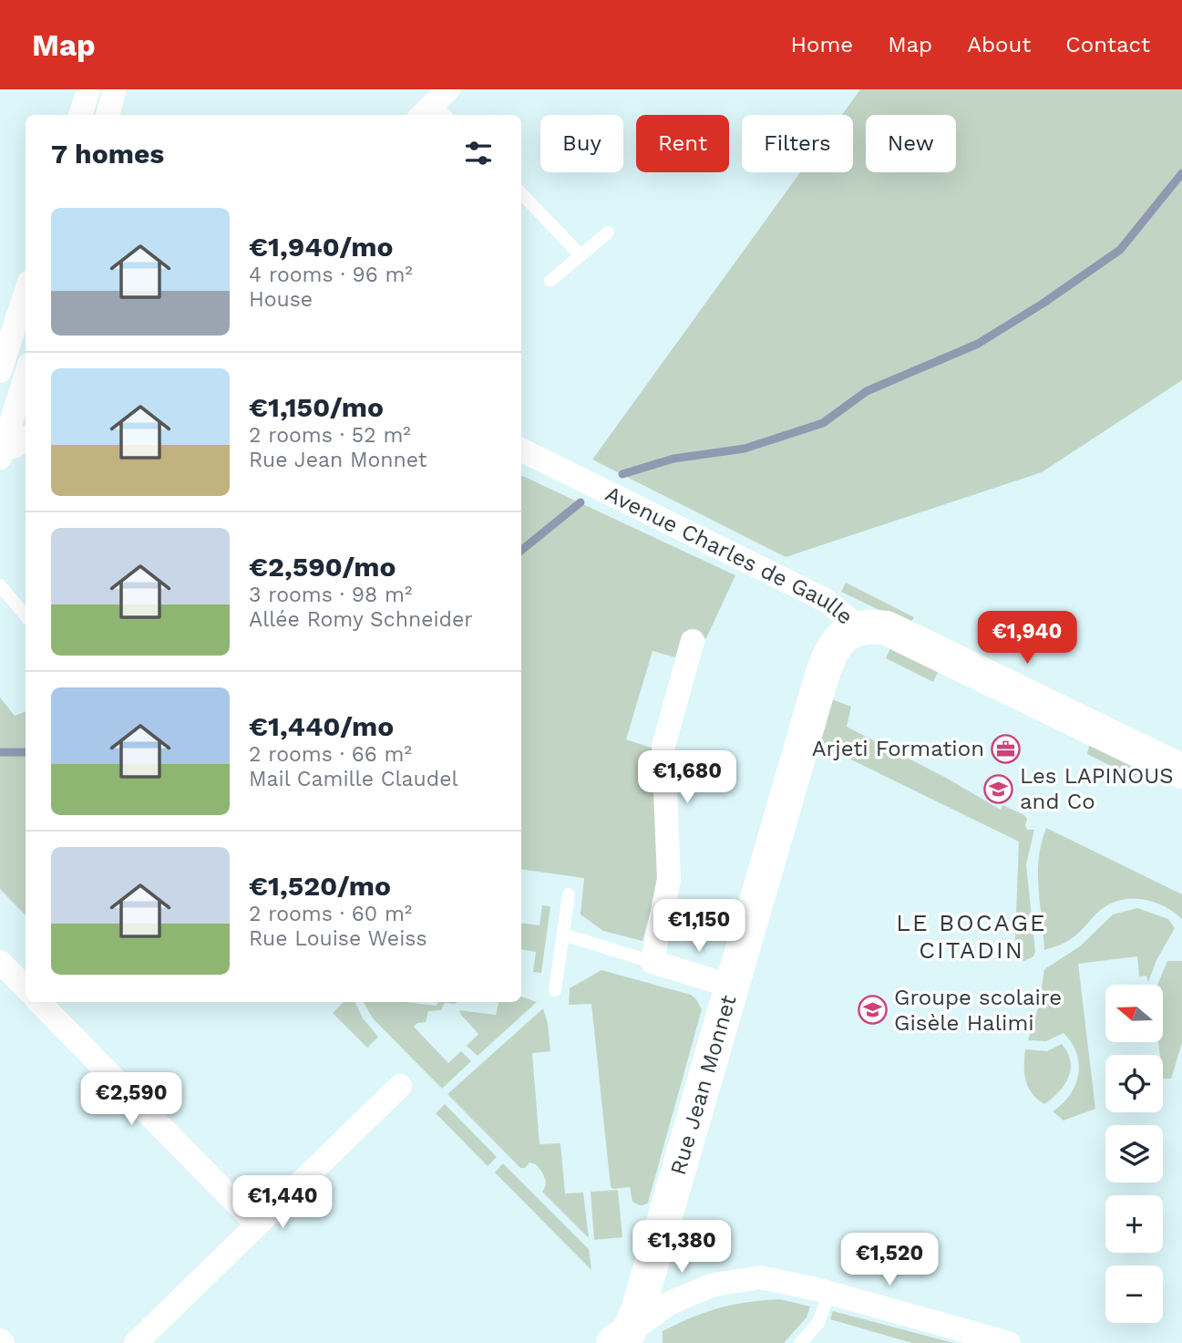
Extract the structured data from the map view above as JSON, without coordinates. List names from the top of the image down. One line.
{"streets":{"street":["Avenue Charles de Gaulle","Rue Jean Monnet"]},"crossings":[["Avenue Charles de Gaulle","Rue Jean Monnet"]],"districts":["LE BOCAGE CITADIN"],"places":{"office":["Arjeti Formation"],"school or university":["Les LAPINOUS and Co","Groupe scolaire Gisèle Halimi"]},"north":"left","page":{"header":"Map","nav":["Home","Map","About","Contact"],"chip":["Buy","Rent","Filters","New"],"heading":"7 homes","list":[{"name":"€1,940/mo","note":"4 rooms · 96 m² · House"},{"name":"€1,150/mo","note":"2 rooms · 52 m² · Rue Jean Monnet"},{"name":"€2,590/mo","note":"3 rooms · 98 m² · Allée Romy Schneider"},{"name":"€1,440/mo","note":"2 rooms · 66 m² · Mail Camille Claudel"},{"name":"€1,520/mo","note":"2 rooms · 60 m² · Rue Louise Weiss"}],"price":["€1,940","€1,680","€1,150","€2,590","€1,440","€1,380","€1,520"],"map_buttons":["+","−"]}}
